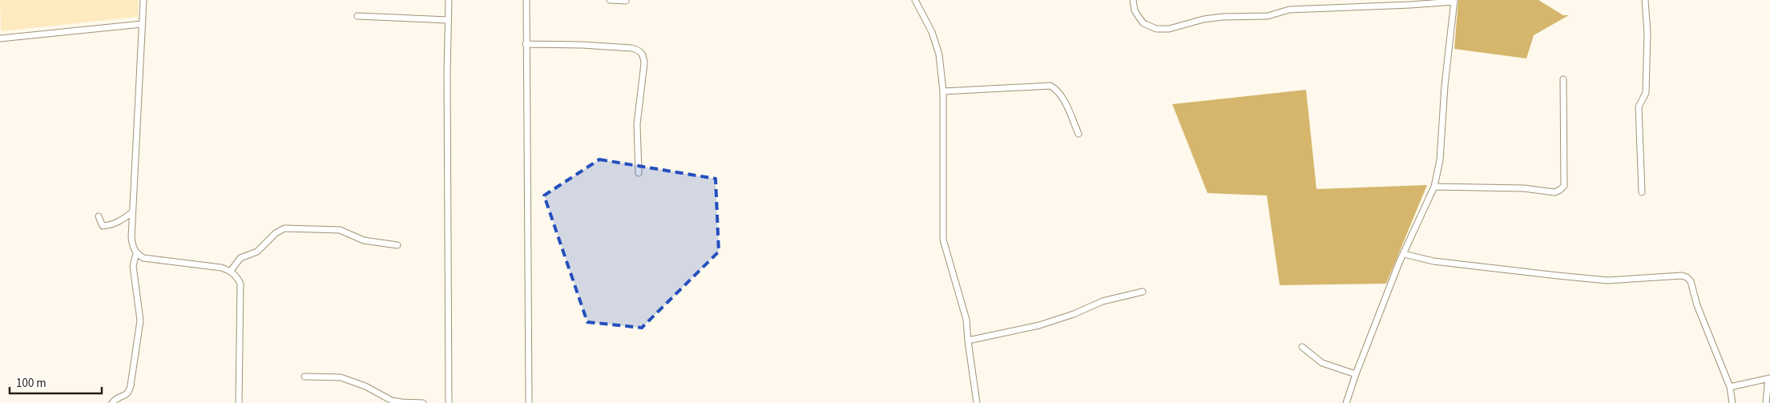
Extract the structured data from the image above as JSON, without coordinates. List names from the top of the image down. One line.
{"scale_bar":"100 m"}
